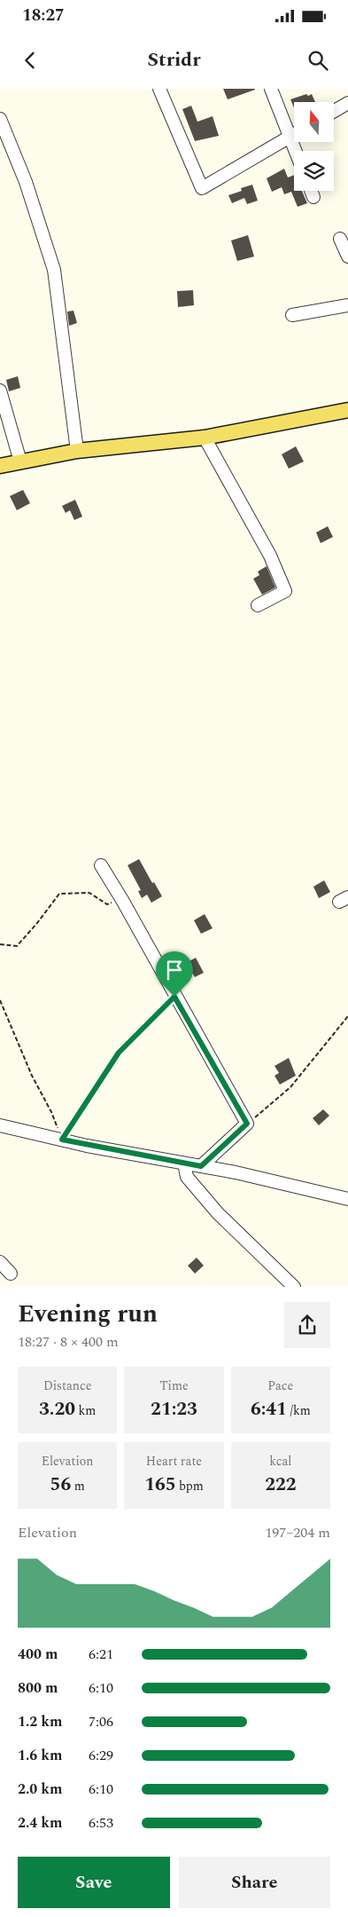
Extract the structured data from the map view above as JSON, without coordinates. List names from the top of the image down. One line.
{"north":"top","page":{"status":"18:27","header":"Stridr","heading":["Evening run","18:27 · 8 × 400 m"],"stats":[["Distance","3.20 km"],["Time","21:23"],["Pace","6:41 /km"],["Elevation","56 m"],["Heart rate","165 bpm"],["kcal","222"]],"chart":["Elevation","197–204 m"],"list":[{"name":"400 m","note":"6:21"},{"name":"800 m","note":"6:10"},{"name":"1.2 km","note":"7:06"},{"name":"1.6 km","note":"6:29"},{"name":"2.0 km","note":"6:10"},{"name":"2.4 km","note":"6:53"}],"buttons":["Save","Share"]}}
